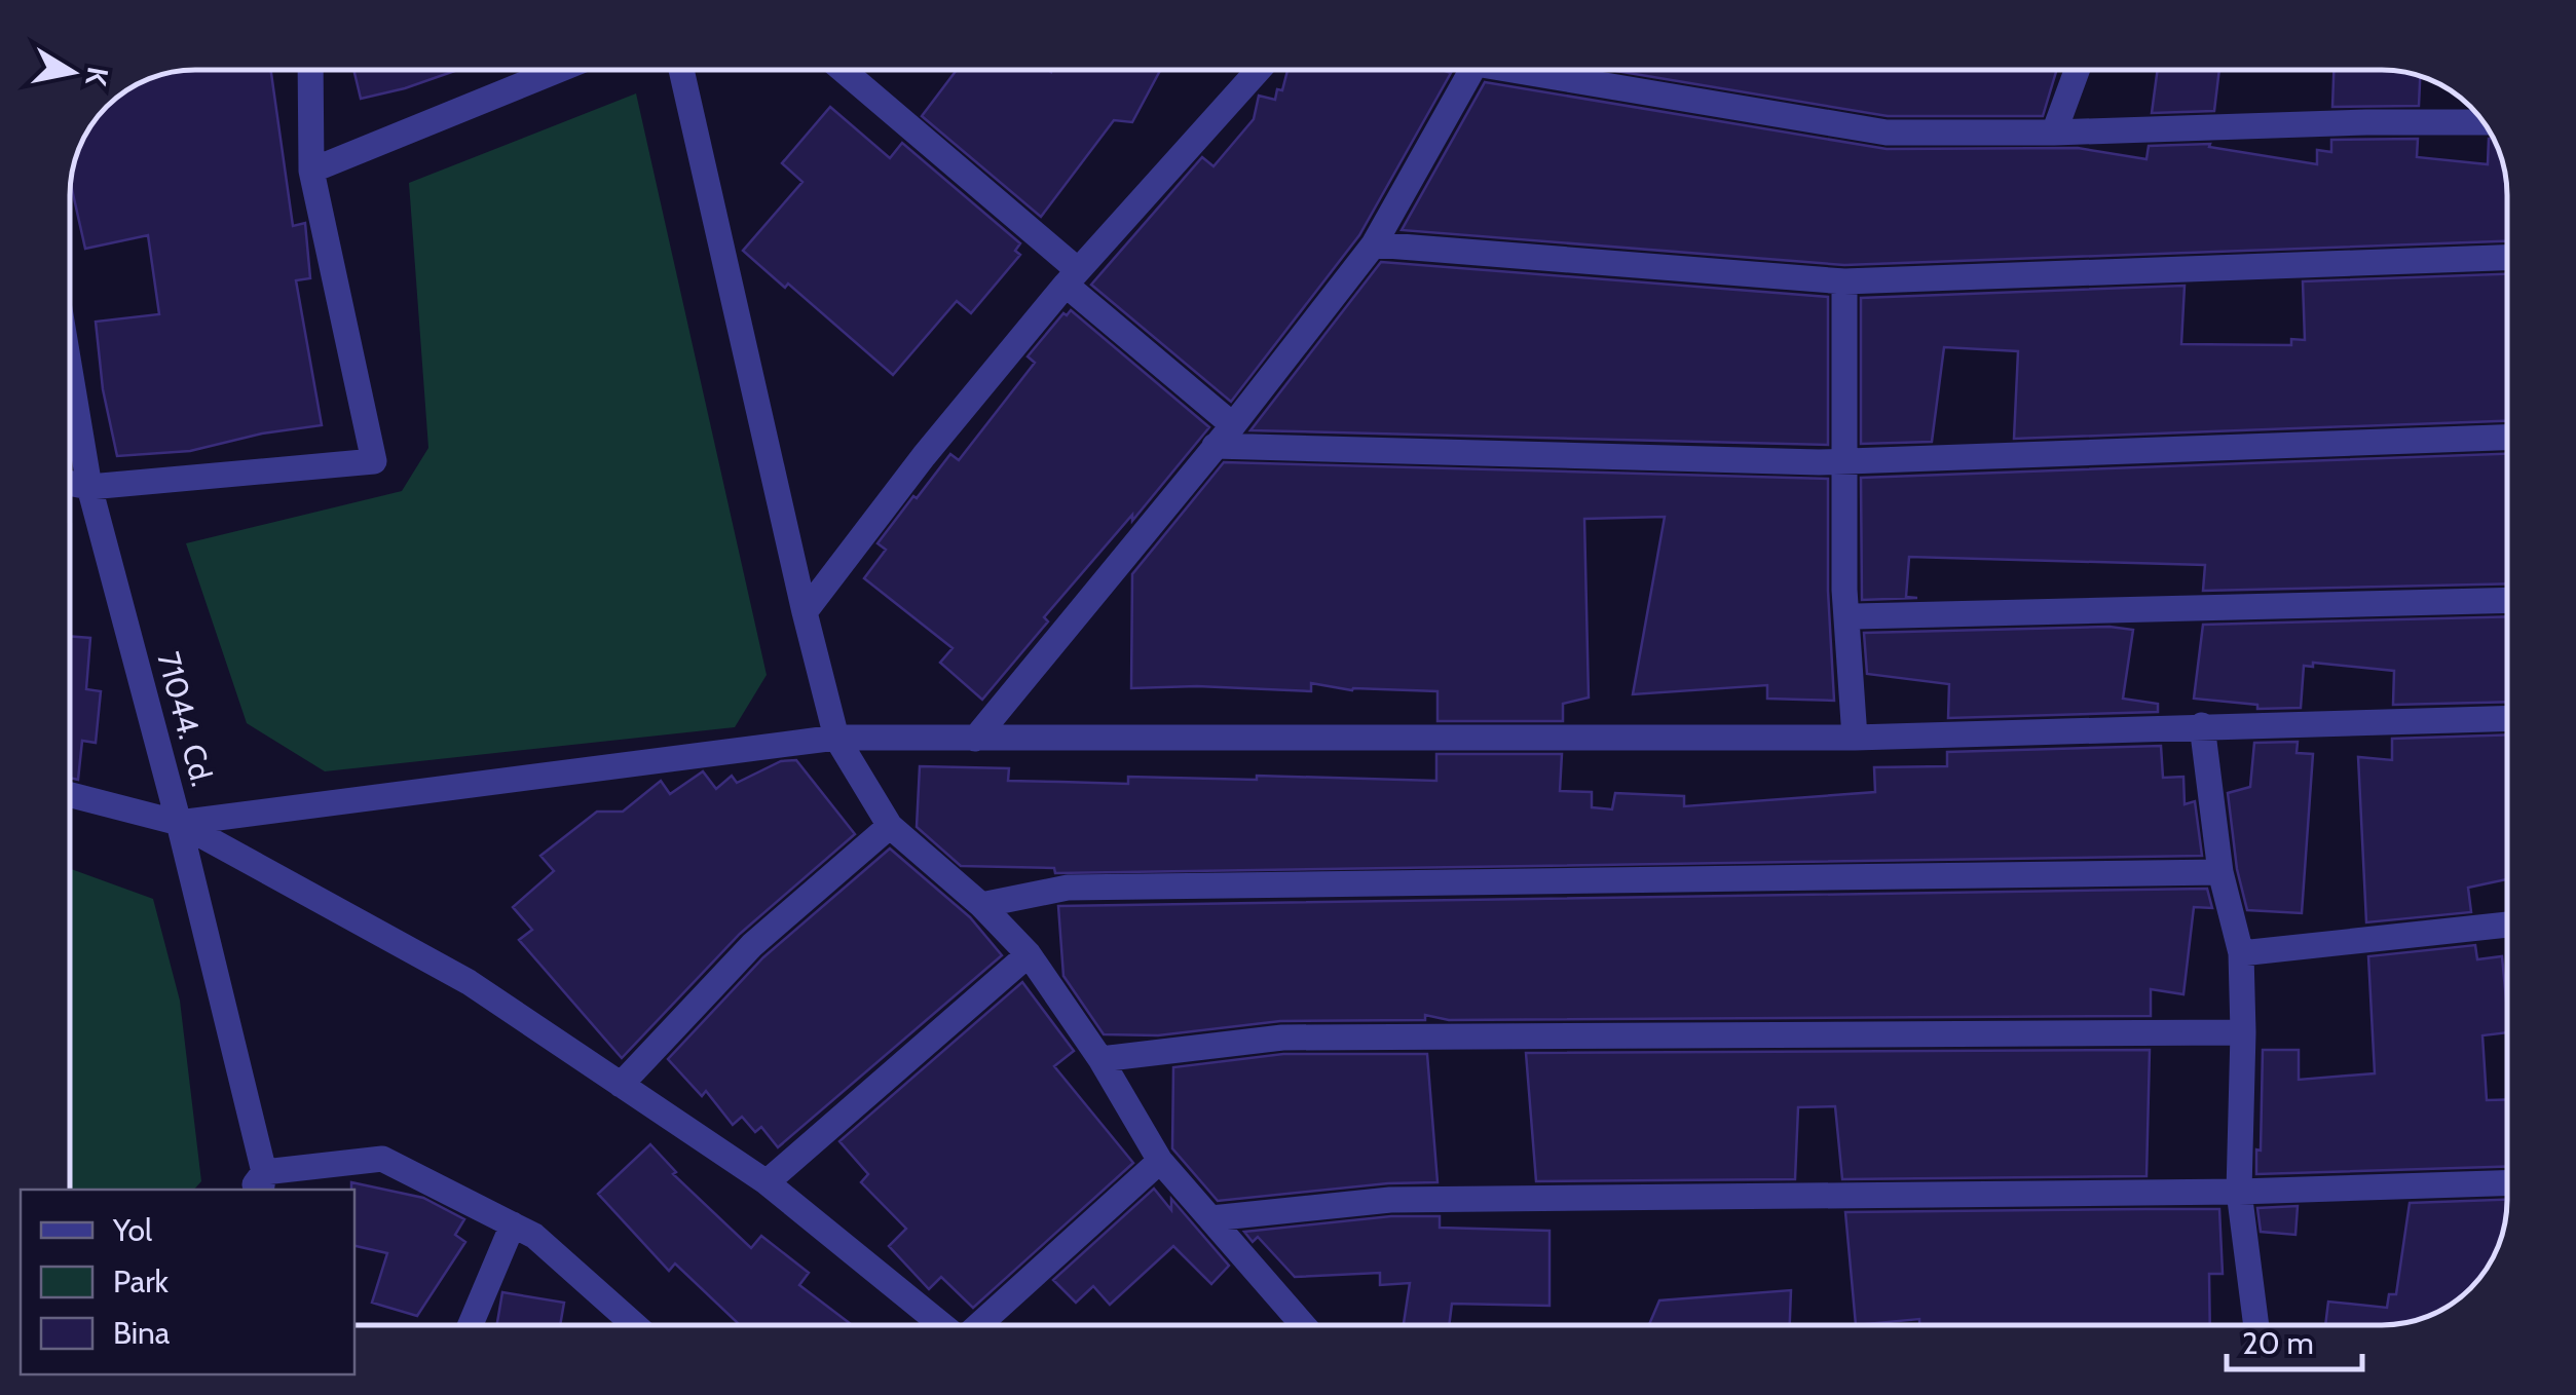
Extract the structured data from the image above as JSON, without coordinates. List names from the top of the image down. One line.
{"streets":{"street":["71044. Cd."]},"legend":["Yol","Park","Bina"],"scale_bar":"20 m","north":"right"}
